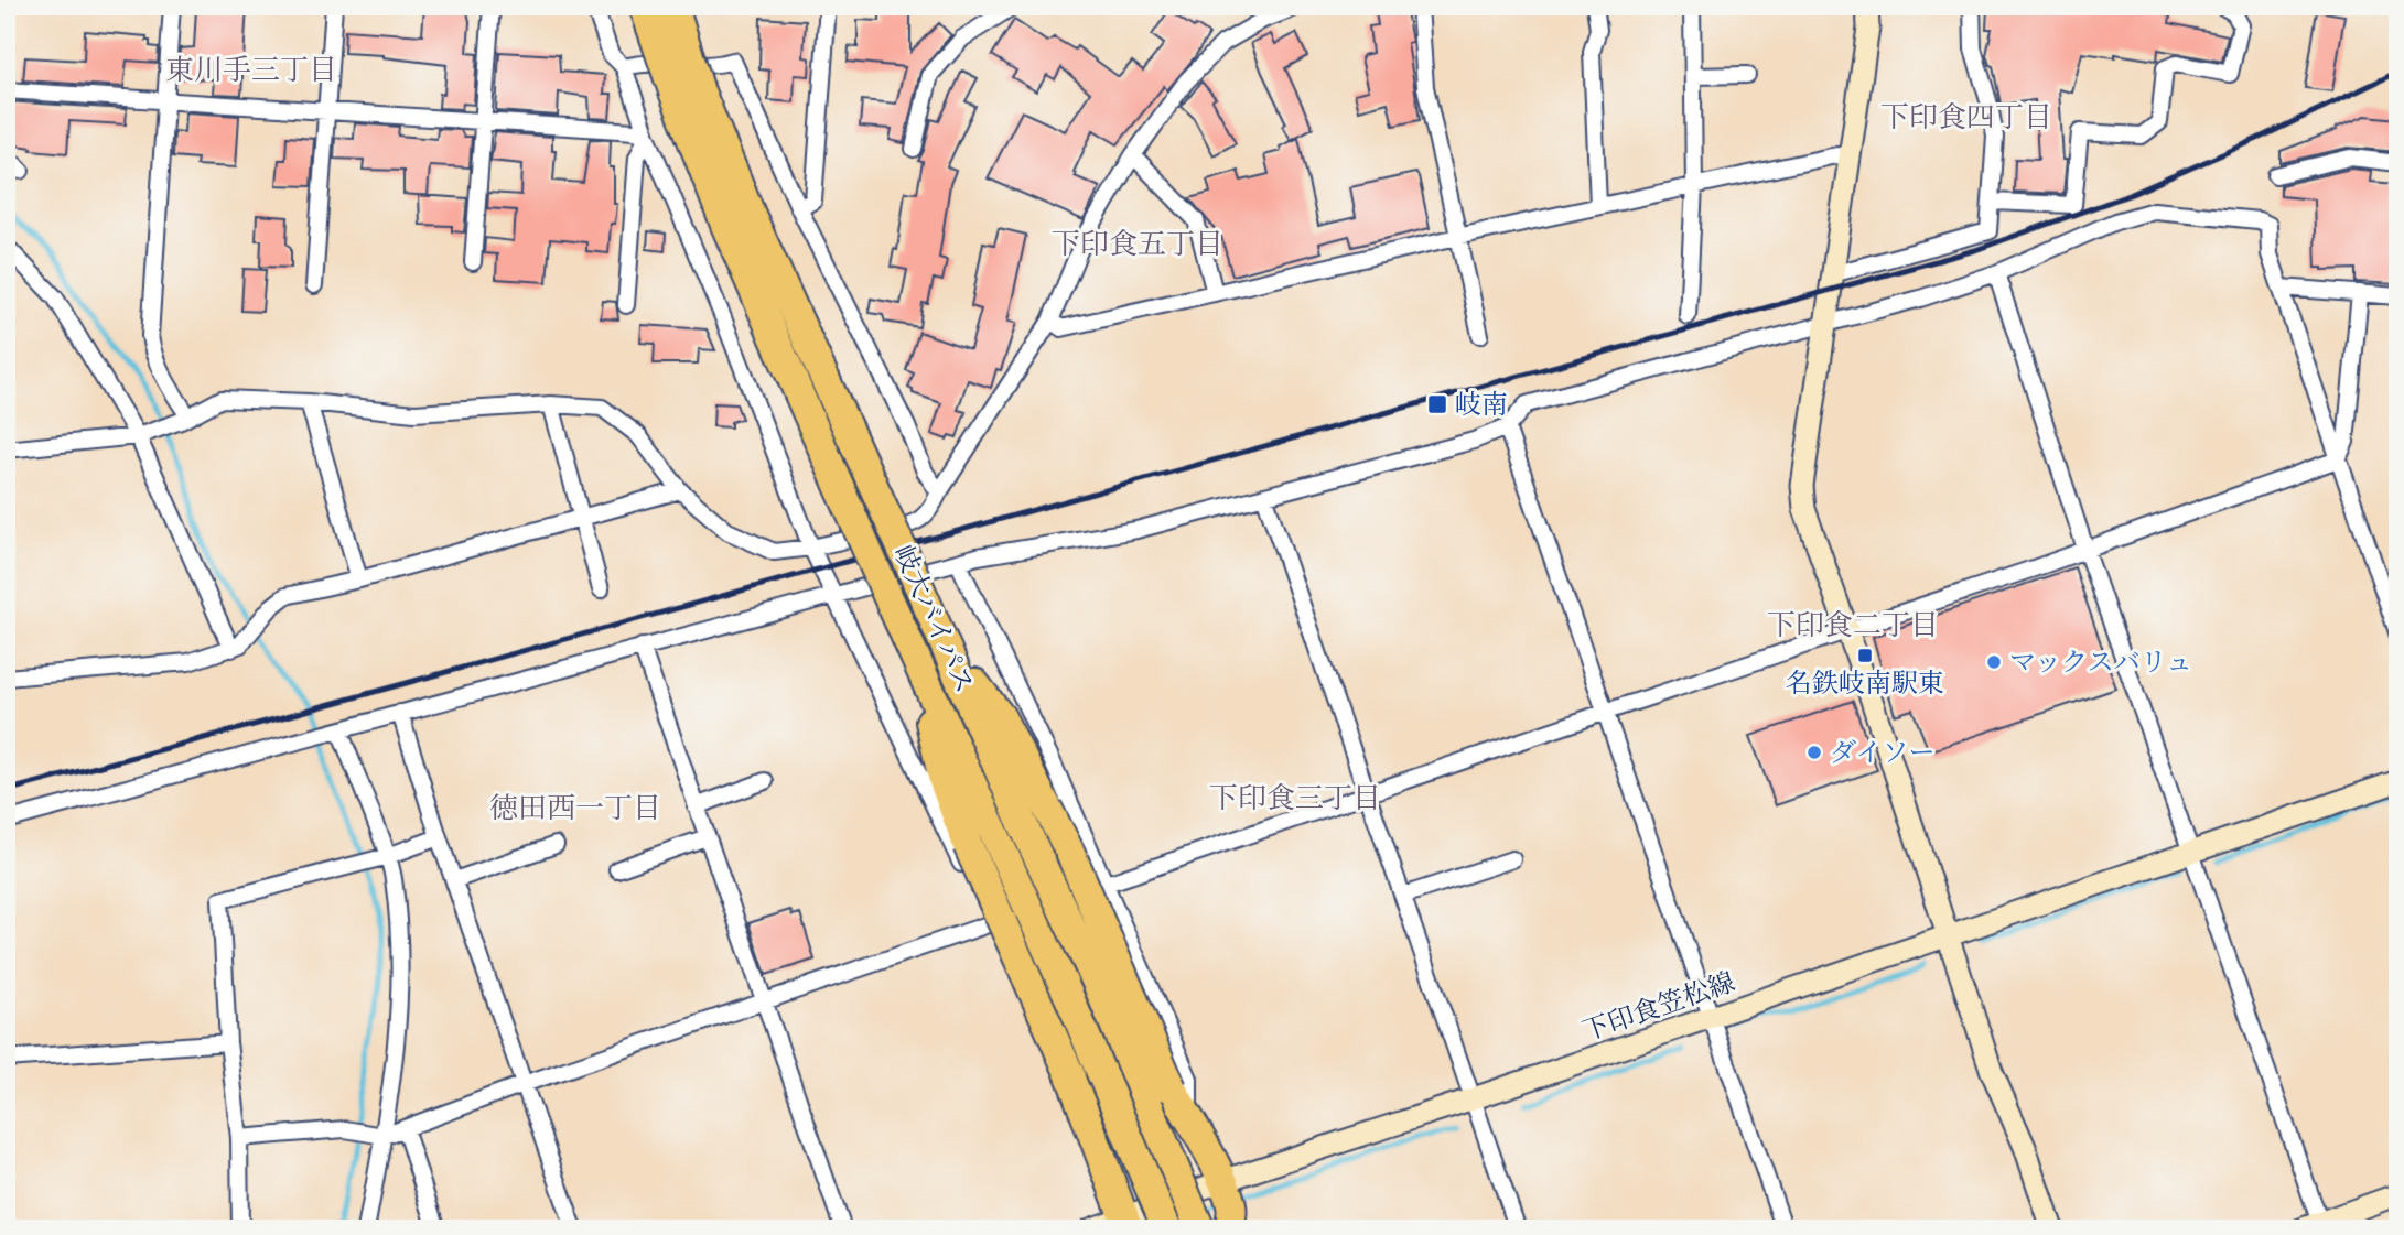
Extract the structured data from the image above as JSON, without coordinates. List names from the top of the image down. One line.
{"streets":{"highway":["岐大バイパス"],"street":["下印食笠松線"]},"districts":["東川手三丁目","下印食四丁目","下印食五丁目","下印食二丁目","下印食三丁目","徳田西一丁目"],"places":{"transit":["岐南","名鉄岐南駅東"],"other":["マックスバリュ","ダイソー"]}}
